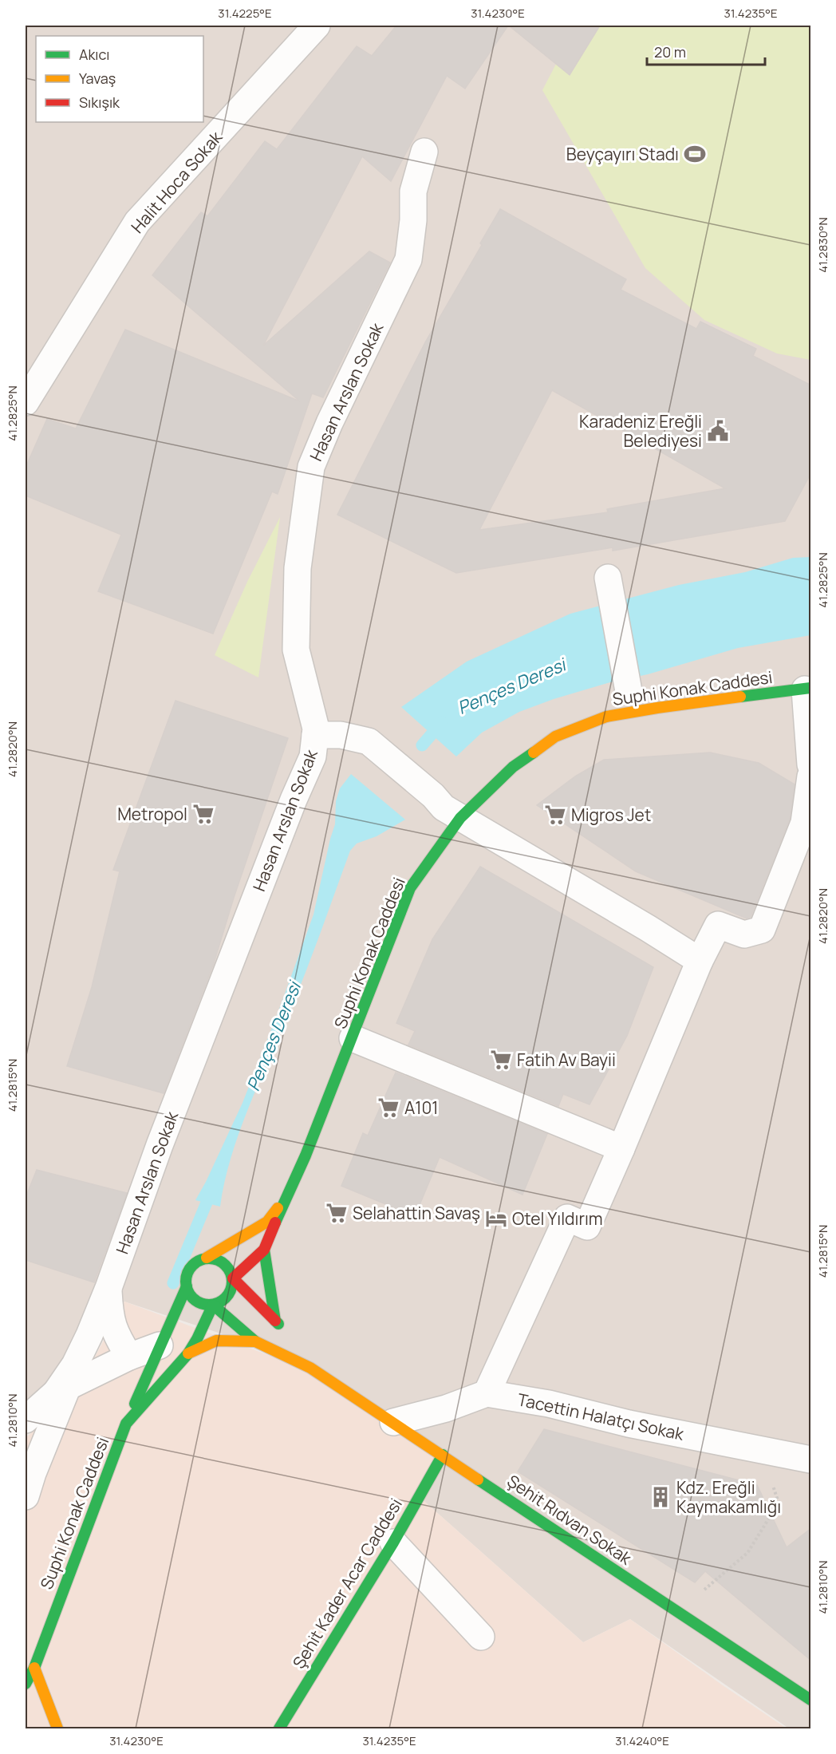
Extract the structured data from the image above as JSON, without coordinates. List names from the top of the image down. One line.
{"streets":{"street":["Halit Hoca Sokak","Hasan Arslan Sokak","Suphi Konak Caddesi","Tacettin Halatçı Sokak","Şehit Rıdvan Sokak","Şehit Kader Acar Caddesi"]},"crossings":[["Hasan Arslan Sokak","Suphi Konak Caddesi"],["Suphi Konak Caddesi","Şehit Rıdvan Sokak"],["Tacettin Halatçı Sokak","Şehit Rıdvan Sokak"],["Şehit Rıdvan Sokak","Şehit Kader Acar Caddesi"]],"water":["Pençes Deresi"],"places":{"sports":["Beyçayırı Stadı"],"public building":["Karadeniz Ereğli Belediyesi"],"supermarket":["Metropol","Migros Jet","Fatih Av Bayii","A101","Selahattin Savaş"],"hotel":["Otel Yıldırım"],"building":["Kdz. Ereğli Kaymakamlığı"]},"legend":["Akıcı","Yavaş","Sıkışık"],"scale_bar":"20 m","coordinates":["31.4225°E","31.4230°E","31.4235°E","41.2830°N","41.2825°N","41.2820°N","41.2815°N","41.2810°N","31.4240°E"]}
